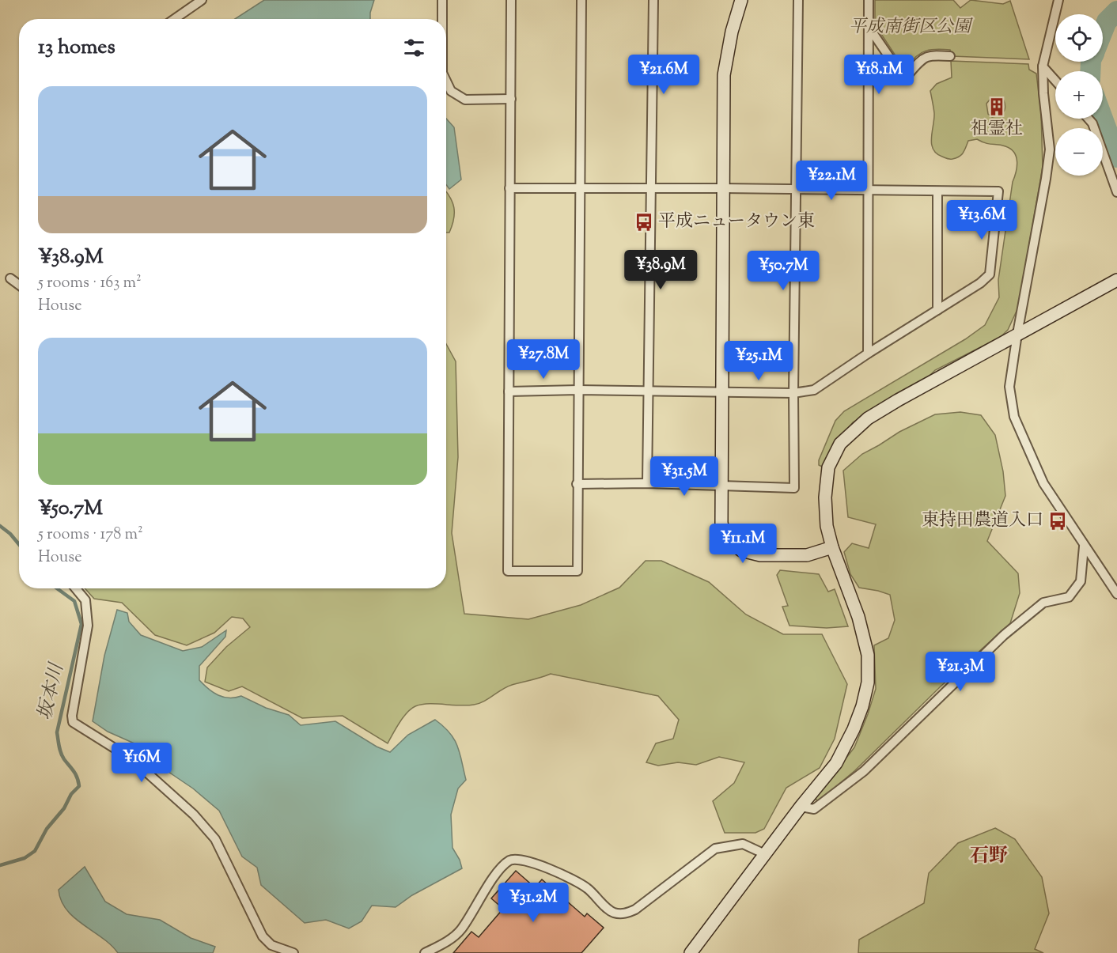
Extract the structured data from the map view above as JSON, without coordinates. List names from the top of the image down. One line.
{"districts":["石野"],"water":["坂本川"],"parks":["平成南街区公園"],"places":{"building":["祖霊社"],"bus stop":["平成ニュータウン東","東持田農道入口"]},"page":{"map_buttons":["+","−"],"heading":"13 homes","price":["¥21.6M","¥18.1M","¥22.1M","¥13.6M","¥38.9M","¥50.7M","¥27.8M","¥25.1M","¥31.5M","¥11.1M","¥21.3M","¥16M","¥31.2M"],"list":[{"name":"¥38.9M","note":"5 rooms · 163 m² · House"},{"name":"¥50.7M","note":"5 rooms · 178 m² · House"}]}}
